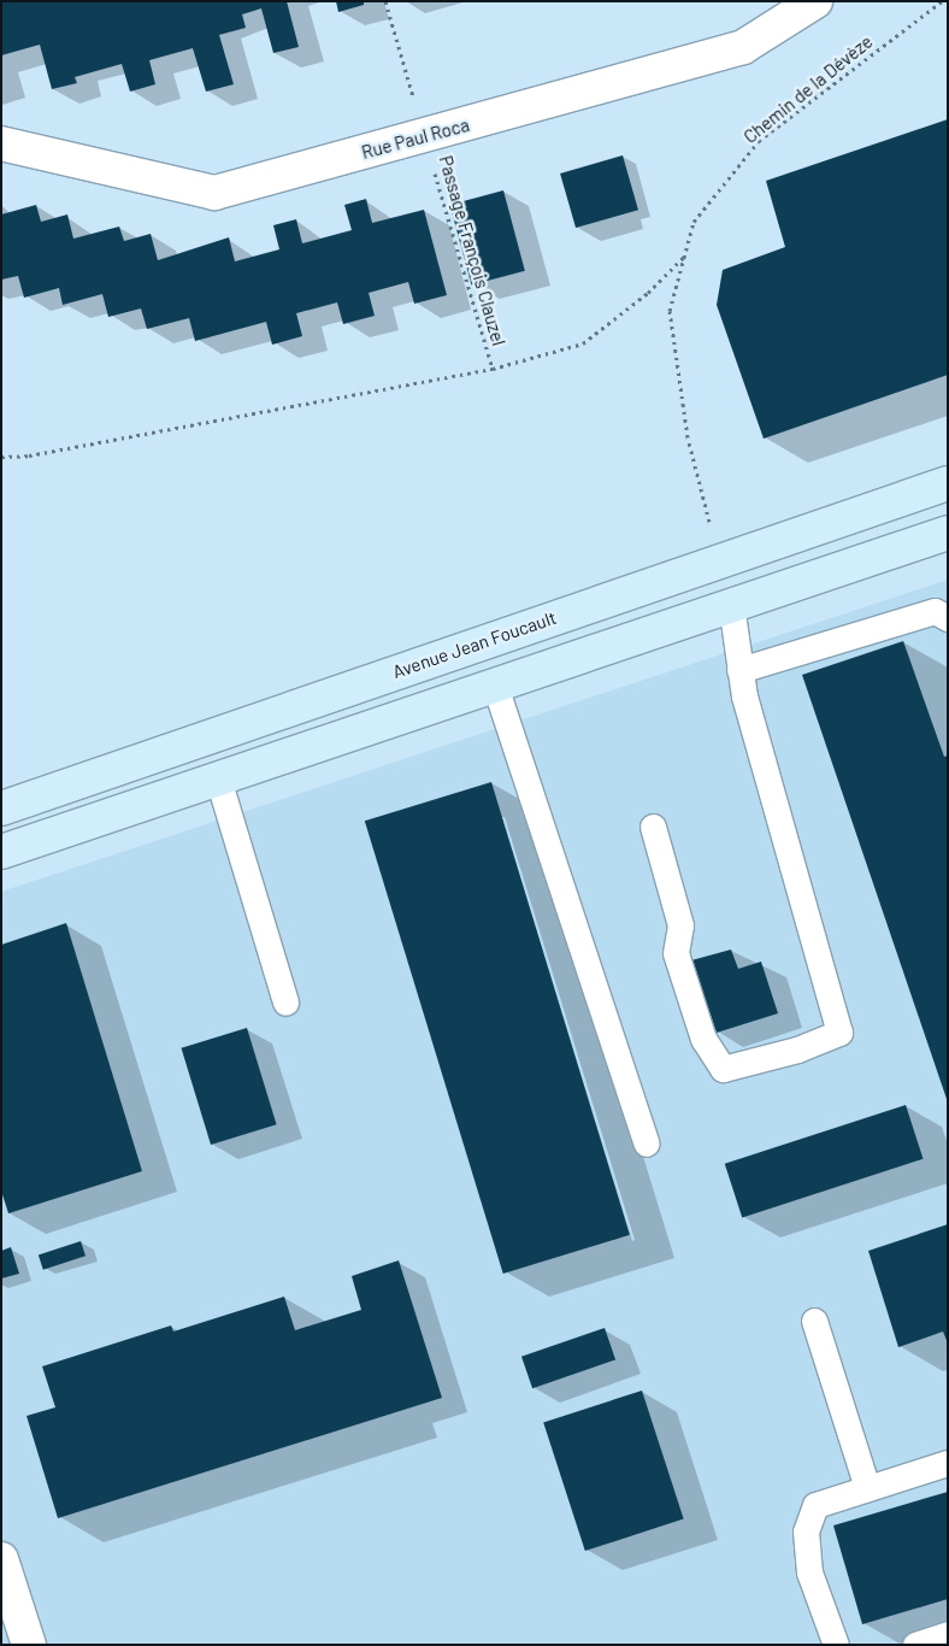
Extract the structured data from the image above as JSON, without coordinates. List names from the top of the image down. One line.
{"streets":{"main road":["Avenue Jean Foucault"],"street":["Rue Paul Roca"],"path":["Chemin de la Dévèze","Passage François Clauzel"]},"crossings":[["Chemin de la Dévèze","Avenue Jean Foucault"],["Rue Paul Roca","Passage François Clauzel"]]}
